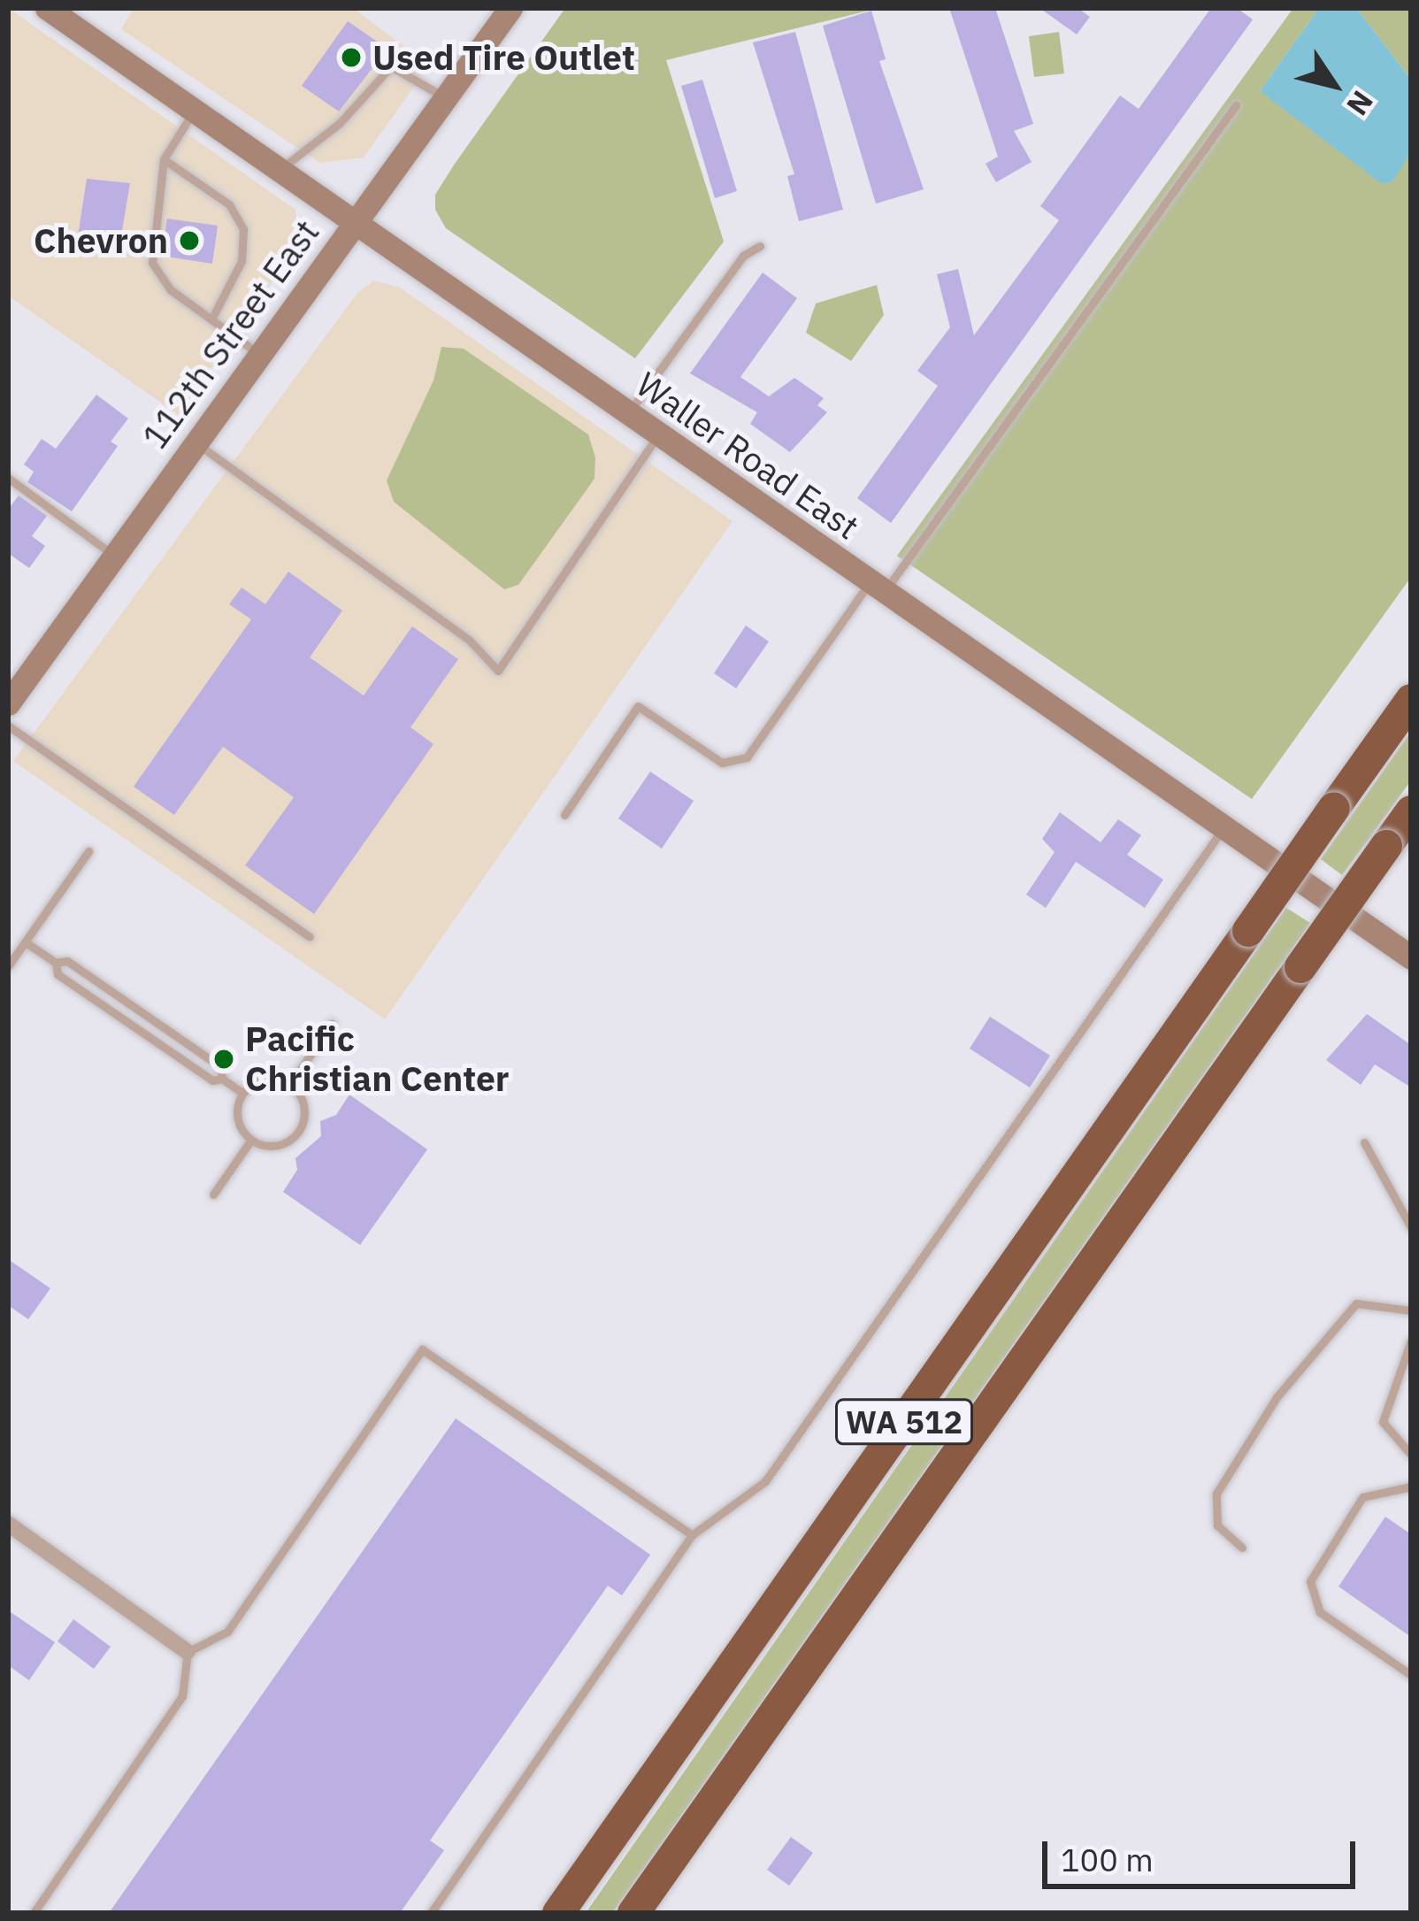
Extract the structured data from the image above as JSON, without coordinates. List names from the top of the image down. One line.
{"streets":{"highway":["WA 512"],"street":["112th Street East","Waller Road East"]},"crossings":[["112th Street East","Waller Road East"]],"places":["Used Tire Outlet","Chevron","Pacific Christian Center"],"scale_bar":"100 m","north":"bottom right"}
